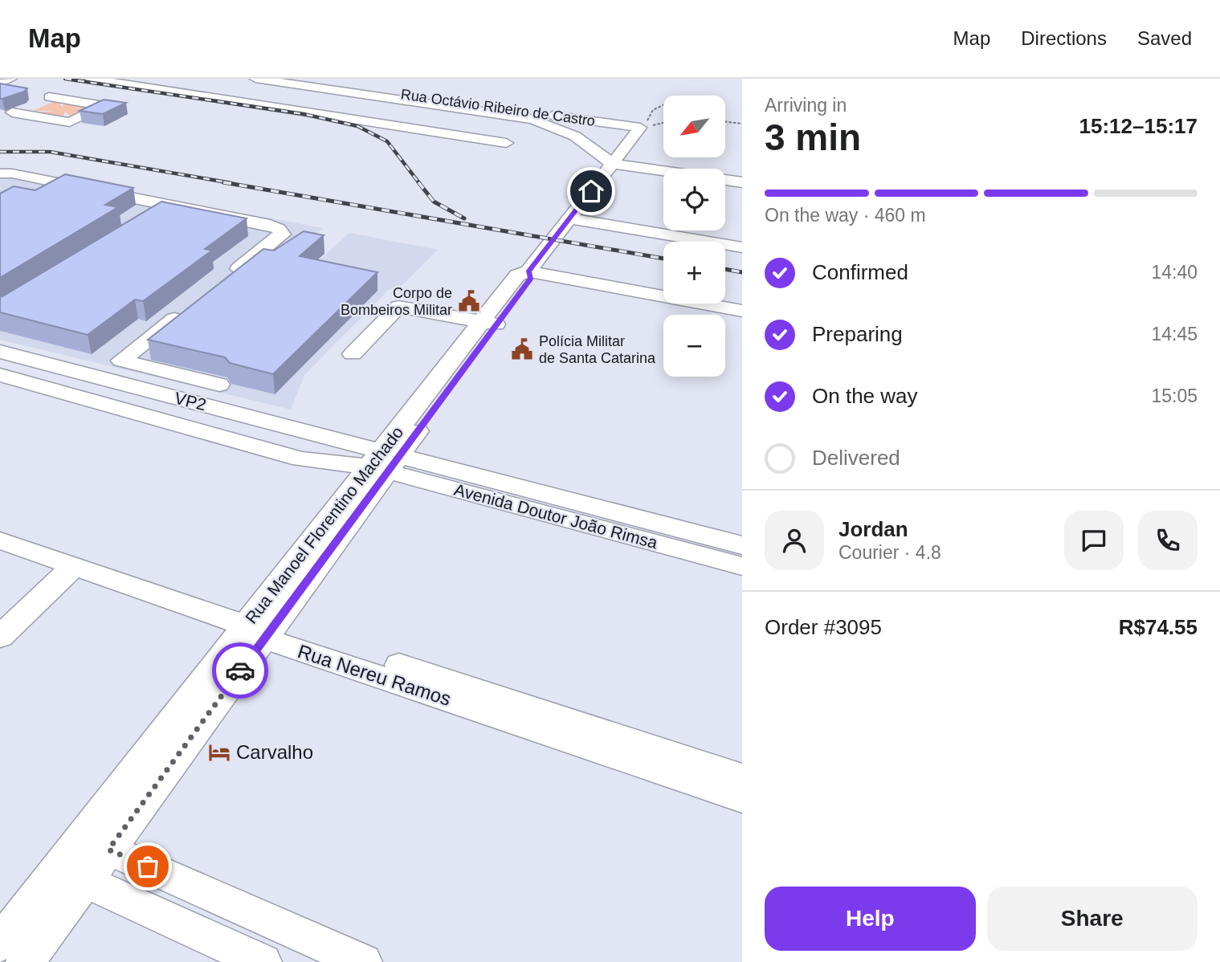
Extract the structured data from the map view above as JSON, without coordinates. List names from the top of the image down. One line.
{"streets":{"street":["Rua Octávio Ribeiro de Castro","VP2","Avenida Doutor João Rimsa","Rua Manoel Florentino Machado","Rua Nereu Ramos"]},"crossings":[["Rua Octávio Ribeiro de Castro","Rua Manoel Florentino Machado"],["VP2","Avenida Doutor João Rimsa"],["VP2","Rua Manoel Florentino Machado"],["Avenida Doutor João Rimsa","Rua Manoel Florentino Machado"],["Rua Manoel Florentino Machado","Rua Nereu Ramos"]],"places":{"public building":["Corpo de Bombeiros Militar","Polícia Militar de Santa Catarina"],"hotel":["Carvalho"]},"north":"bottom left","page":{"header":"Map","nav":["Map","Directions","Saved"],"heading":["3 min","Arriving in","15:12–15:17"],"panel":["Jordan","Courier · 4.8","Order #3095","R$74.55"],"map_buttons":["+","−"],"bar":"On the way · 460 m","list":[["Confirmed","14:40"],["Preparing","14:45"],["On the way","15:05"],"Delivered"],"buttons":["Help","Share"]}}
